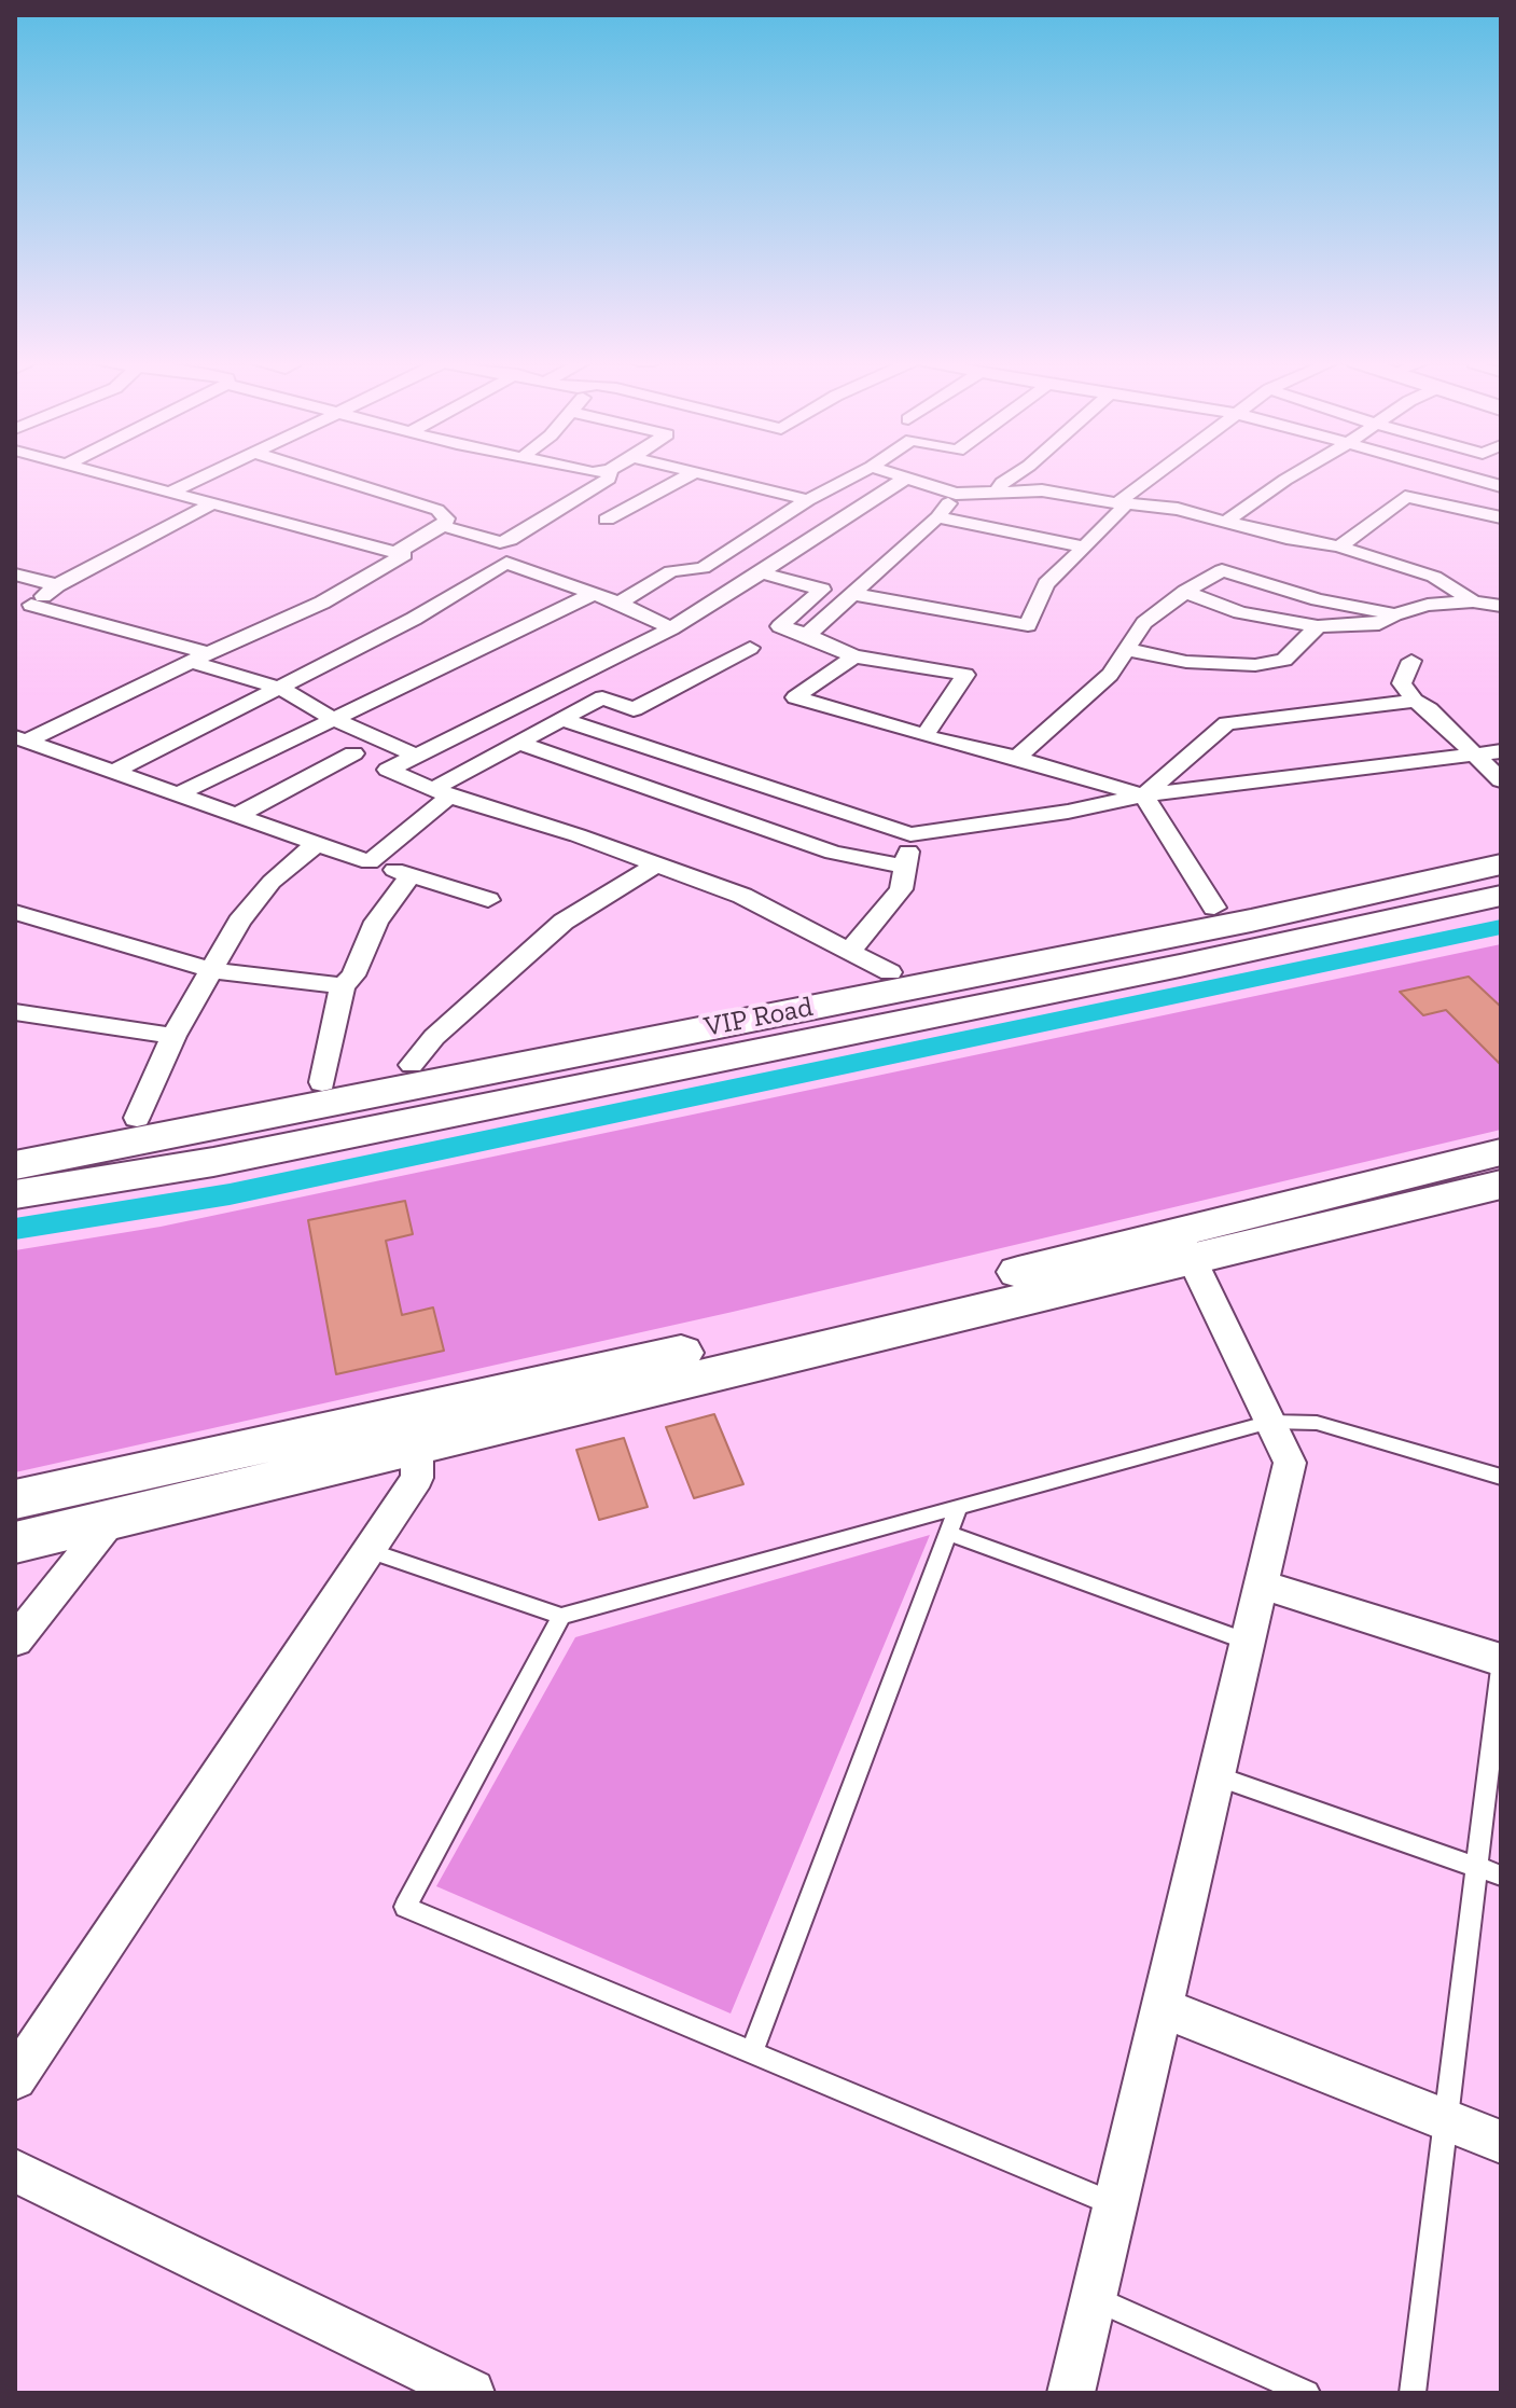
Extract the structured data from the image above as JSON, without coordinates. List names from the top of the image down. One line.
{"streets":{"street":["VIP Road"]}}
